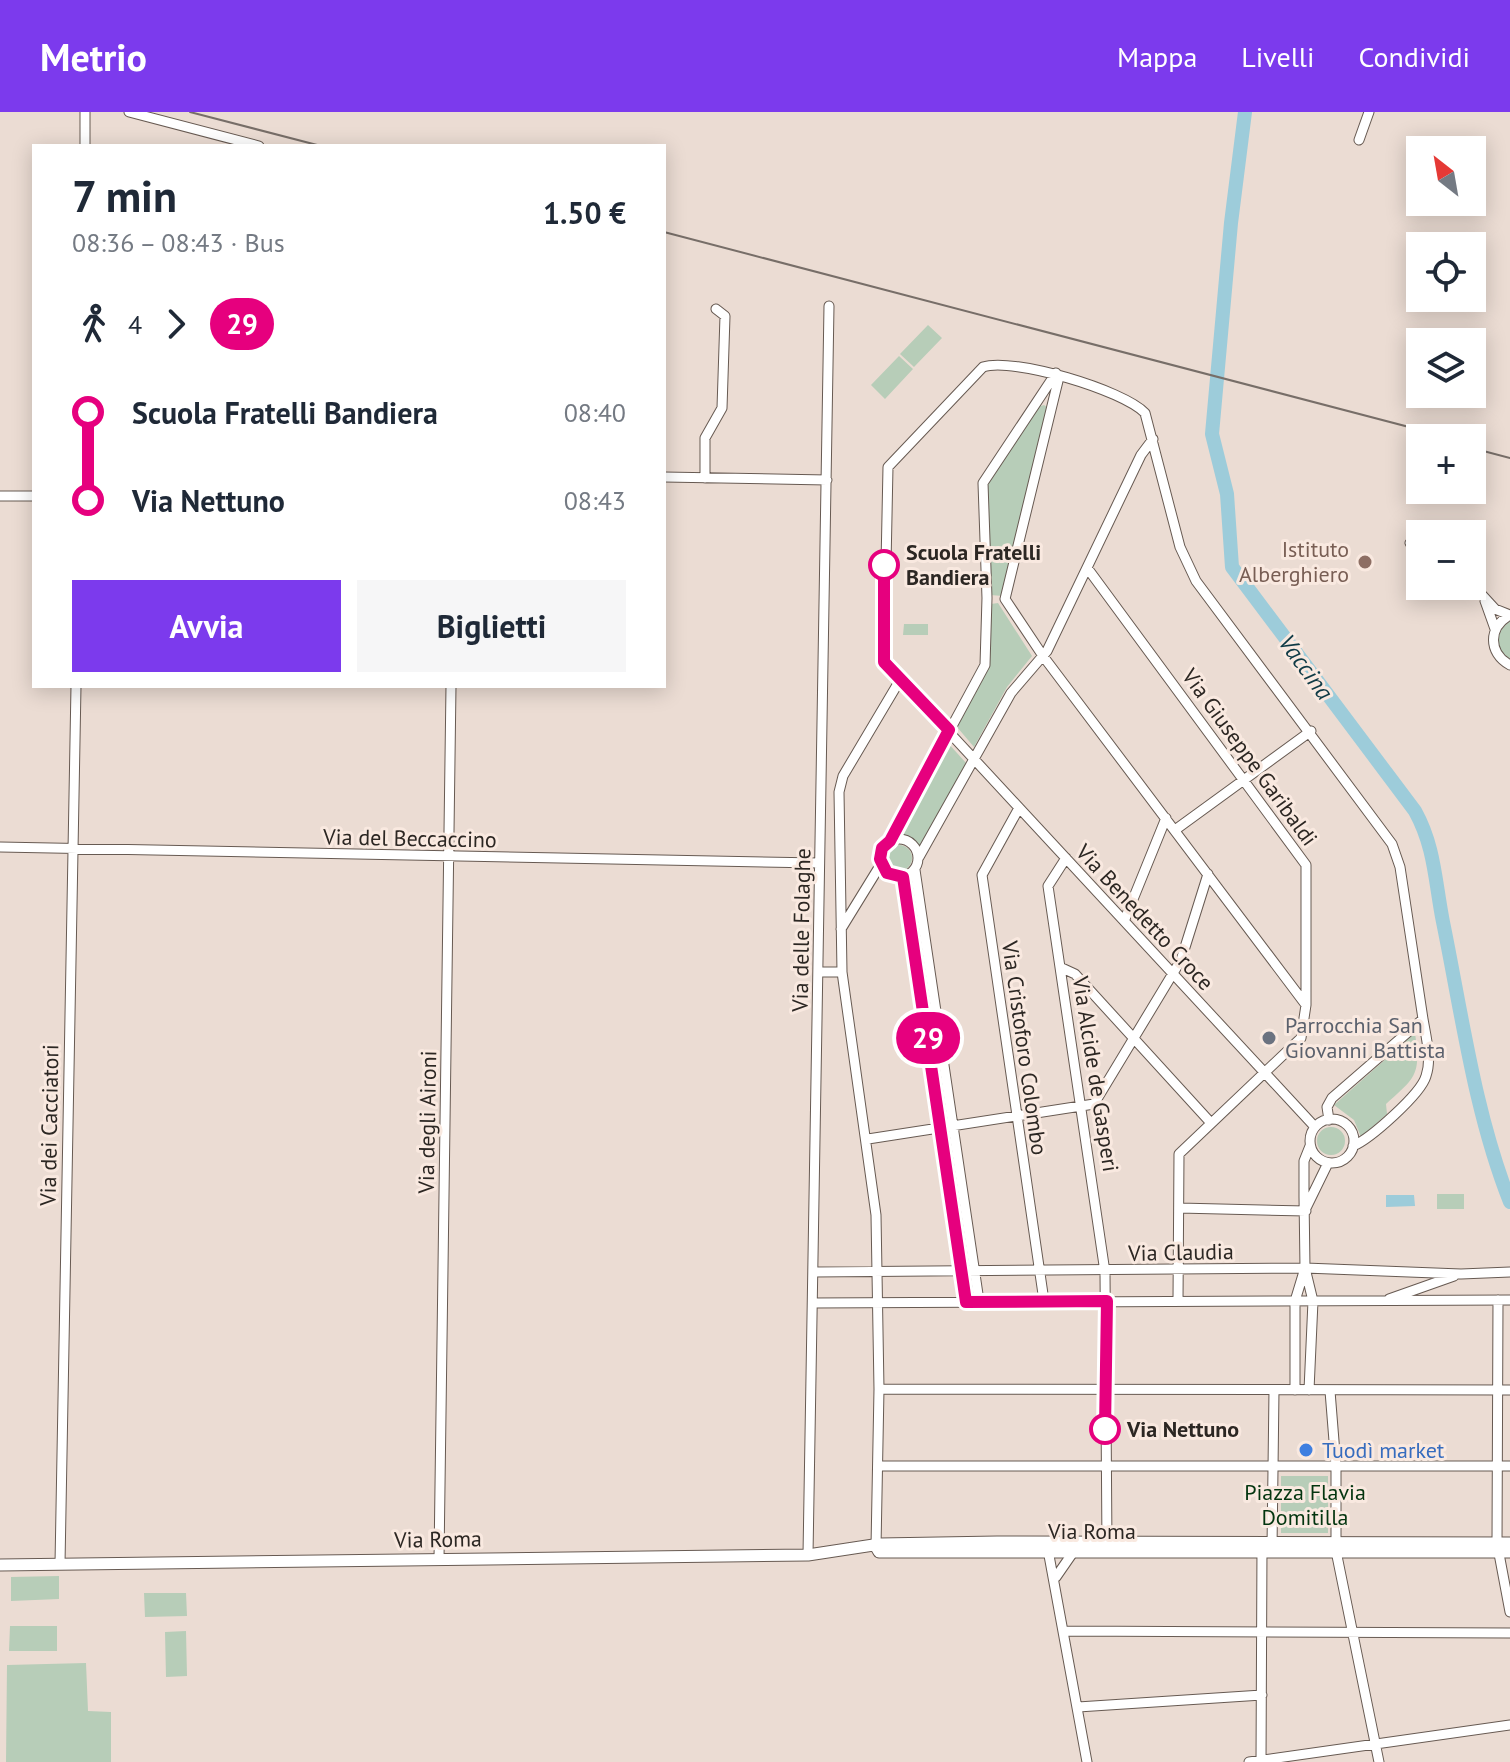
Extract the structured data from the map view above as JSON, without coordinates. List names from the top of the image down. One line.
{"streets":{"street":["Via Giuseppe Garibaldi","Via del Beccaccino","Via Benedetto Croce","Via delle Folaghe","Via Cristoforo Colombo","Via Alcide de Gasperi","Via degli Aironi","Via dei Cacciatori","Via Claudia","Via Roma"]},"crossings":[["Via Giuseppe Garibaldi","Via Benedetto Croce"],["Via Giuseppe Garibaldi","Via Claudia"],["Via del Beccaccino","Via delle Folaghe"],["Via del Beccaccino","Via degli Aironi"],["Via del Beccaccino","Via dei Cacciatori"],["Via Benedetto Croce","Via Cristoforo Colombo"],["Via Benedetto Croce","Via Alcide de Gasperi"],["Via delle Folaghe","Via Claudia"],["Via delle Folaghe","Via Roma"],["Via Cristoforo Colombo","Via Claudia"],["Via Alcide de Gasperi","Via Claudia"],["Via degli Aironi","Via Roma"],["Via dei Cacciatori","Via Roma"]],"water":["Vaccina"],"parks":["Piazza Flavia Domitilla"],"places":["Istituto Alberghiero","Scuola Fratelli Bandiera","Parrocchia San Giovanni Battista","Via Nettuno","Tuodì market"],"lines":["bus line 29"],"north":"top left","page":{"header":"Metrio","nav":["Mappa","Livelli","Condividi"],"on_map":"29","map_buttons":["+","−"],"heading":["7 min","08:36 – 08:43 · Bus","1.50 €"],"legs":["4","29"],"list":[{"name":"Scuola Fratelli Bandiera","value":"08:40"},{"name":"Via Nettuno","value":"08:43"}],"buttons":["Avvia","Biglietti"]}}
